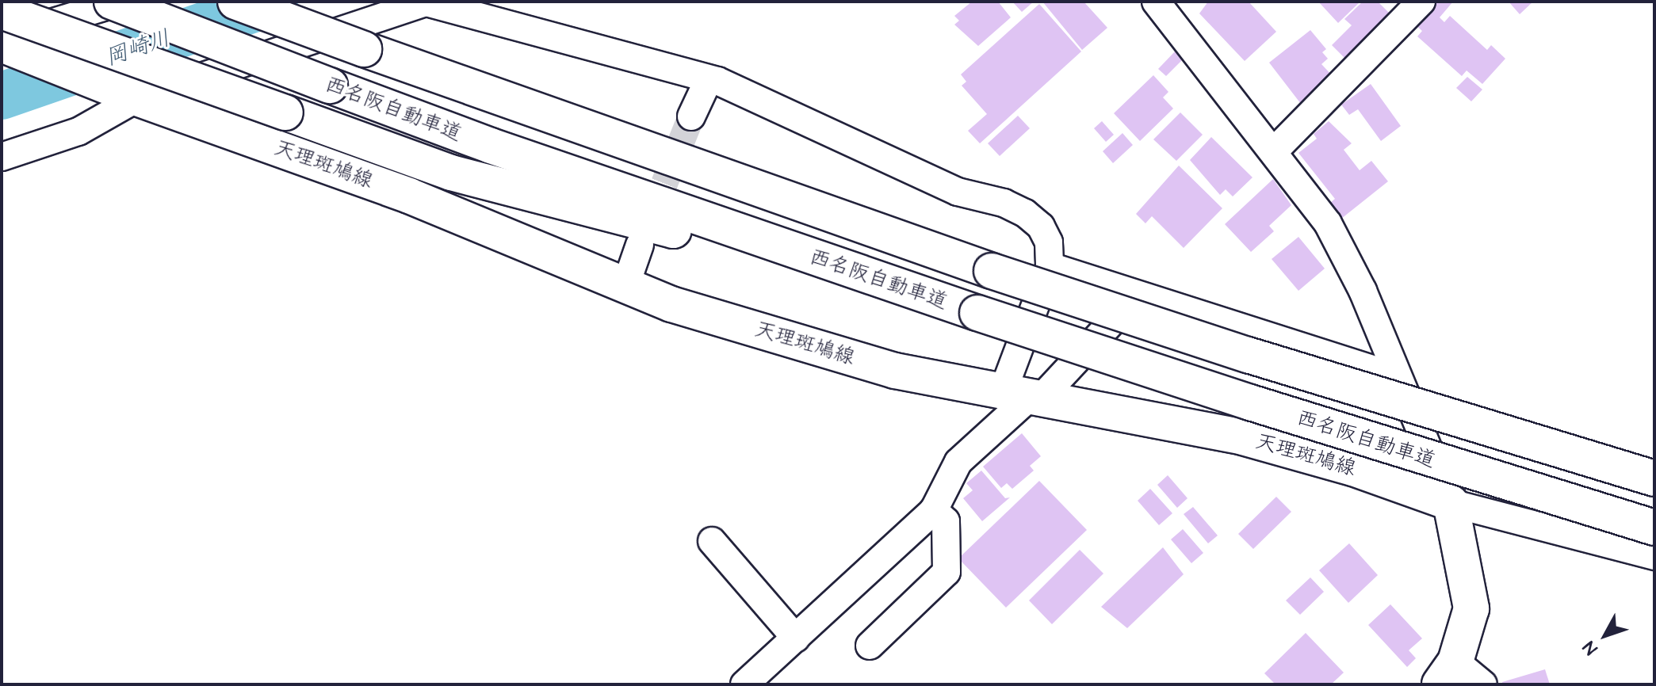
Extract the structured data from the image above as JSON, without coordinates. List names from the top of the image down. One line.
{"streets":{"main road":["西名阪自動車道","天理斑鳩線"]},"water":["岡崎川"],"north":"bottom left"}
